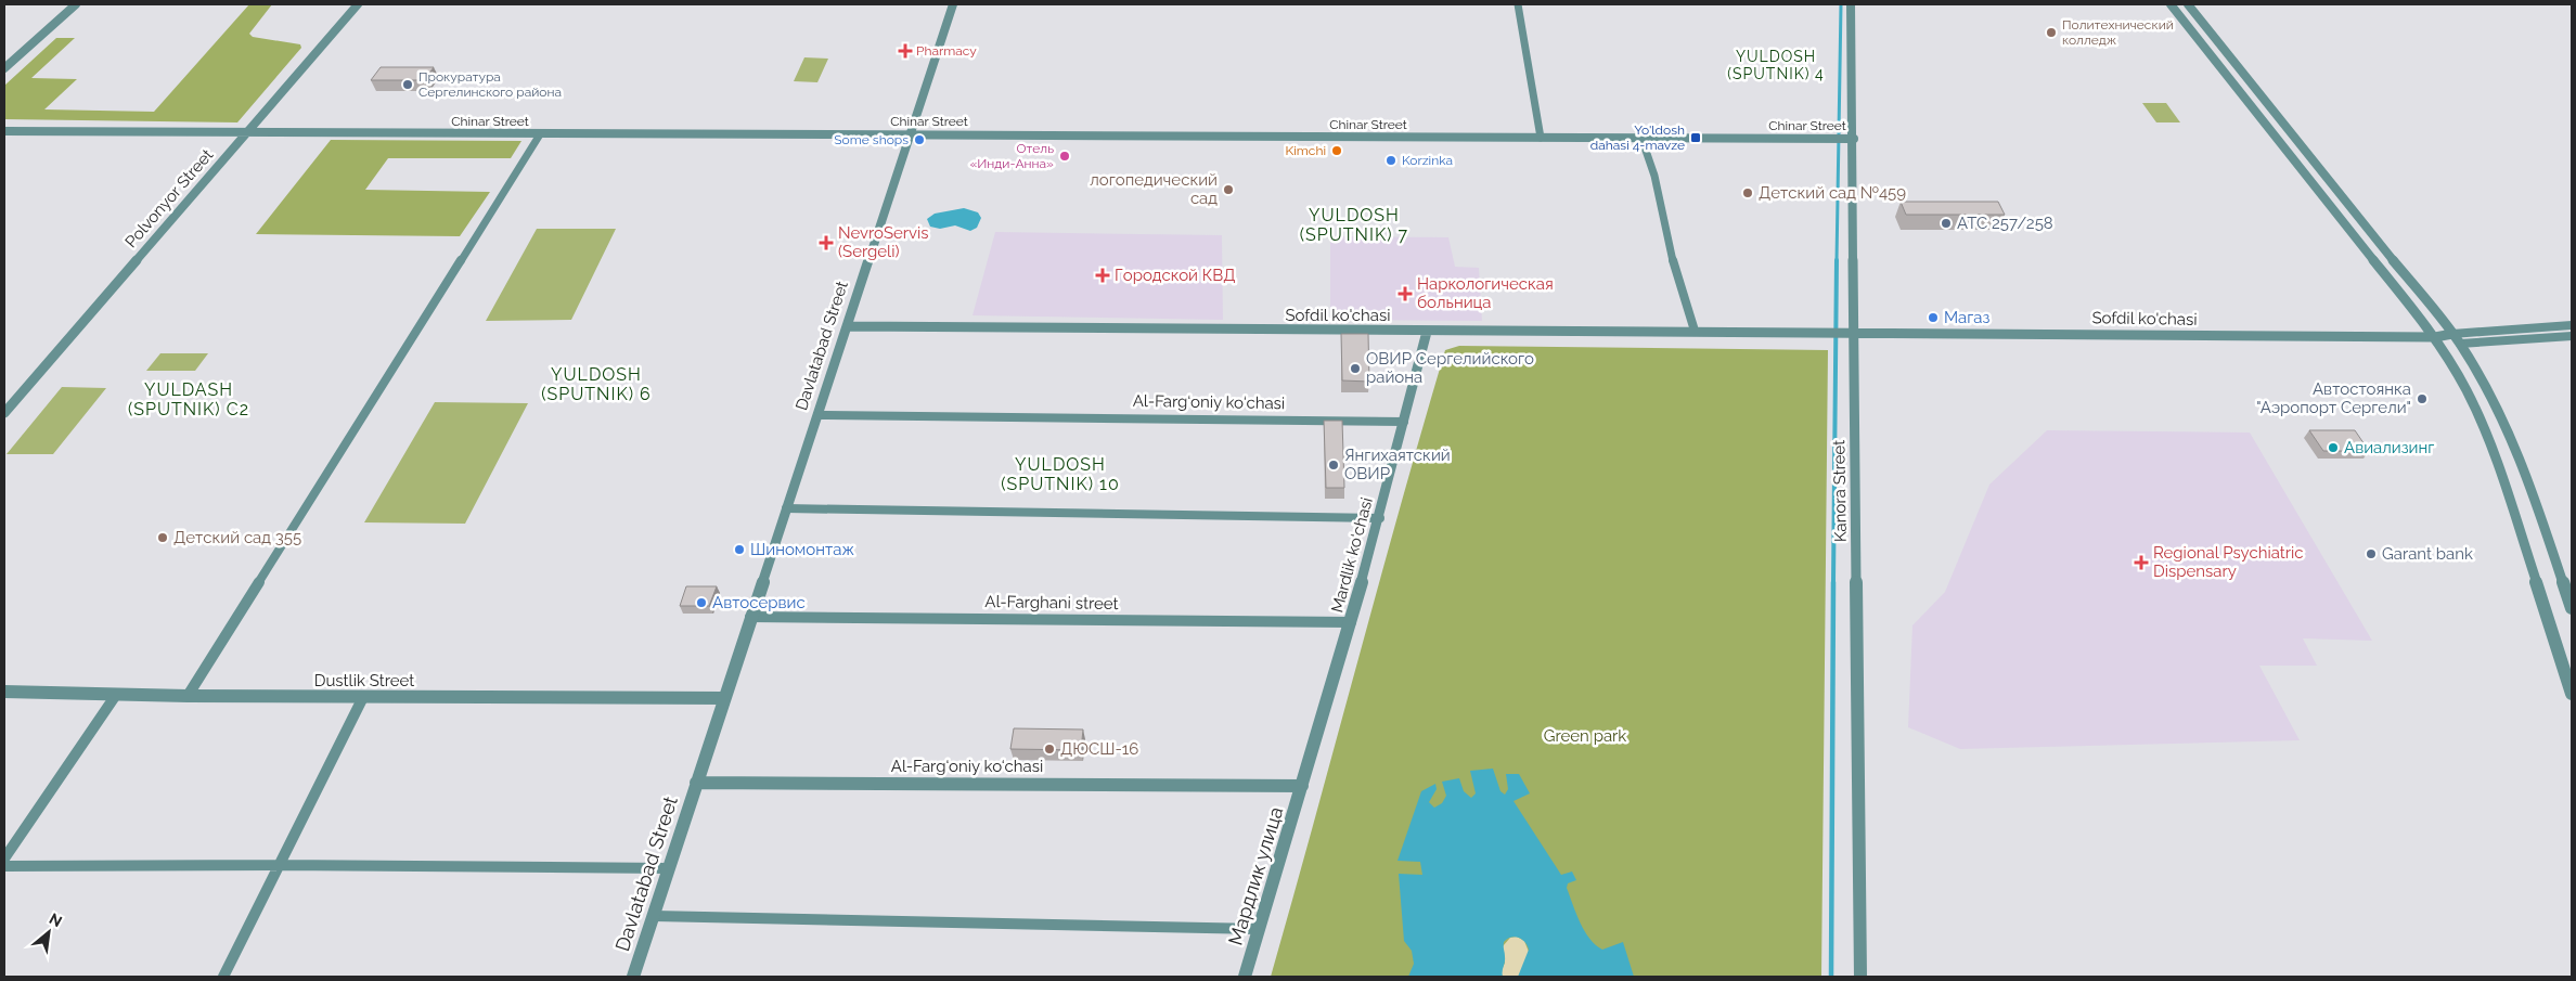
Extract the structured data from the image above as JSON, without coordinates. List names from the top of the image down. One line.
{"streets":{"street":["Chinar Street","Polvonyor Street","Sofdil ko'chasi","Davlatabad Street","Al-Farg‘oniy ko‘chasi","Kanora Street","Mardlik ko‘chasi","Al-Farghani street","Dustlik Street","Мардлик улица"]},"crossings":[["Chinar Street","Polvonyor Street"],["Chinar Street","Davlatabad Street"],["Chinar Street","Kanora Street"],["Sofdil ko'chasi","Davlatabad Street"],["Sofdil ko'chasi","Kanora Street"],["Sofdil ko'chasi","Mardlik ko‘chasi"],["Davlatabad Street","Al-Farg‘oniy ko‘chasi"],["Davlatabad Street","Al-Farghani street"],["Davlatabad Street","Dustlik Street"],["Al-Farg‘oniy ko‘chasi","Mardlik ko‘chasi"],["Al-Farg‘oniy ko‘chasi","Мардлик улица"],["Mardlik ko‘chasi","Al-Farghani street"],["Mardlik ko‘chasi","Мардлик улица"]],"districts":["YULDOSH (SPUTNIK) 4","YULDOSH (SPUTNIK) 7","YULDOSH (SPUTNIK) 6","YULDASH (SPUTNIK) C2","YULDOSH (SPUTNIK) 10"],"parks":["Green park"],"places":{"other":["Политехнический колледж","Прокуратура Сергелинского района","Some shops","Kimchi","Отель «Инди-Анна»","Korzinka","логопедический сад","Детский сад №459","АТС 257/258","Магаз","ОВИР Сергелийского района","Автостоянка \"Аэропорт Сергели\"","Авиализинг","Янгихаятский ОВИР","Детский сад 355","Шиномонтаж","Garant bank","Автосервис","ДЮСШ-16"],"health":["Pharmacy","NevroServis (Sergeli)","Городской КВД","Наркологическая больница","Regional Psychiatric Dispensary"],"transit":["Yo'ldosh dahasi 4-mavze"]},"north":"top right"}
